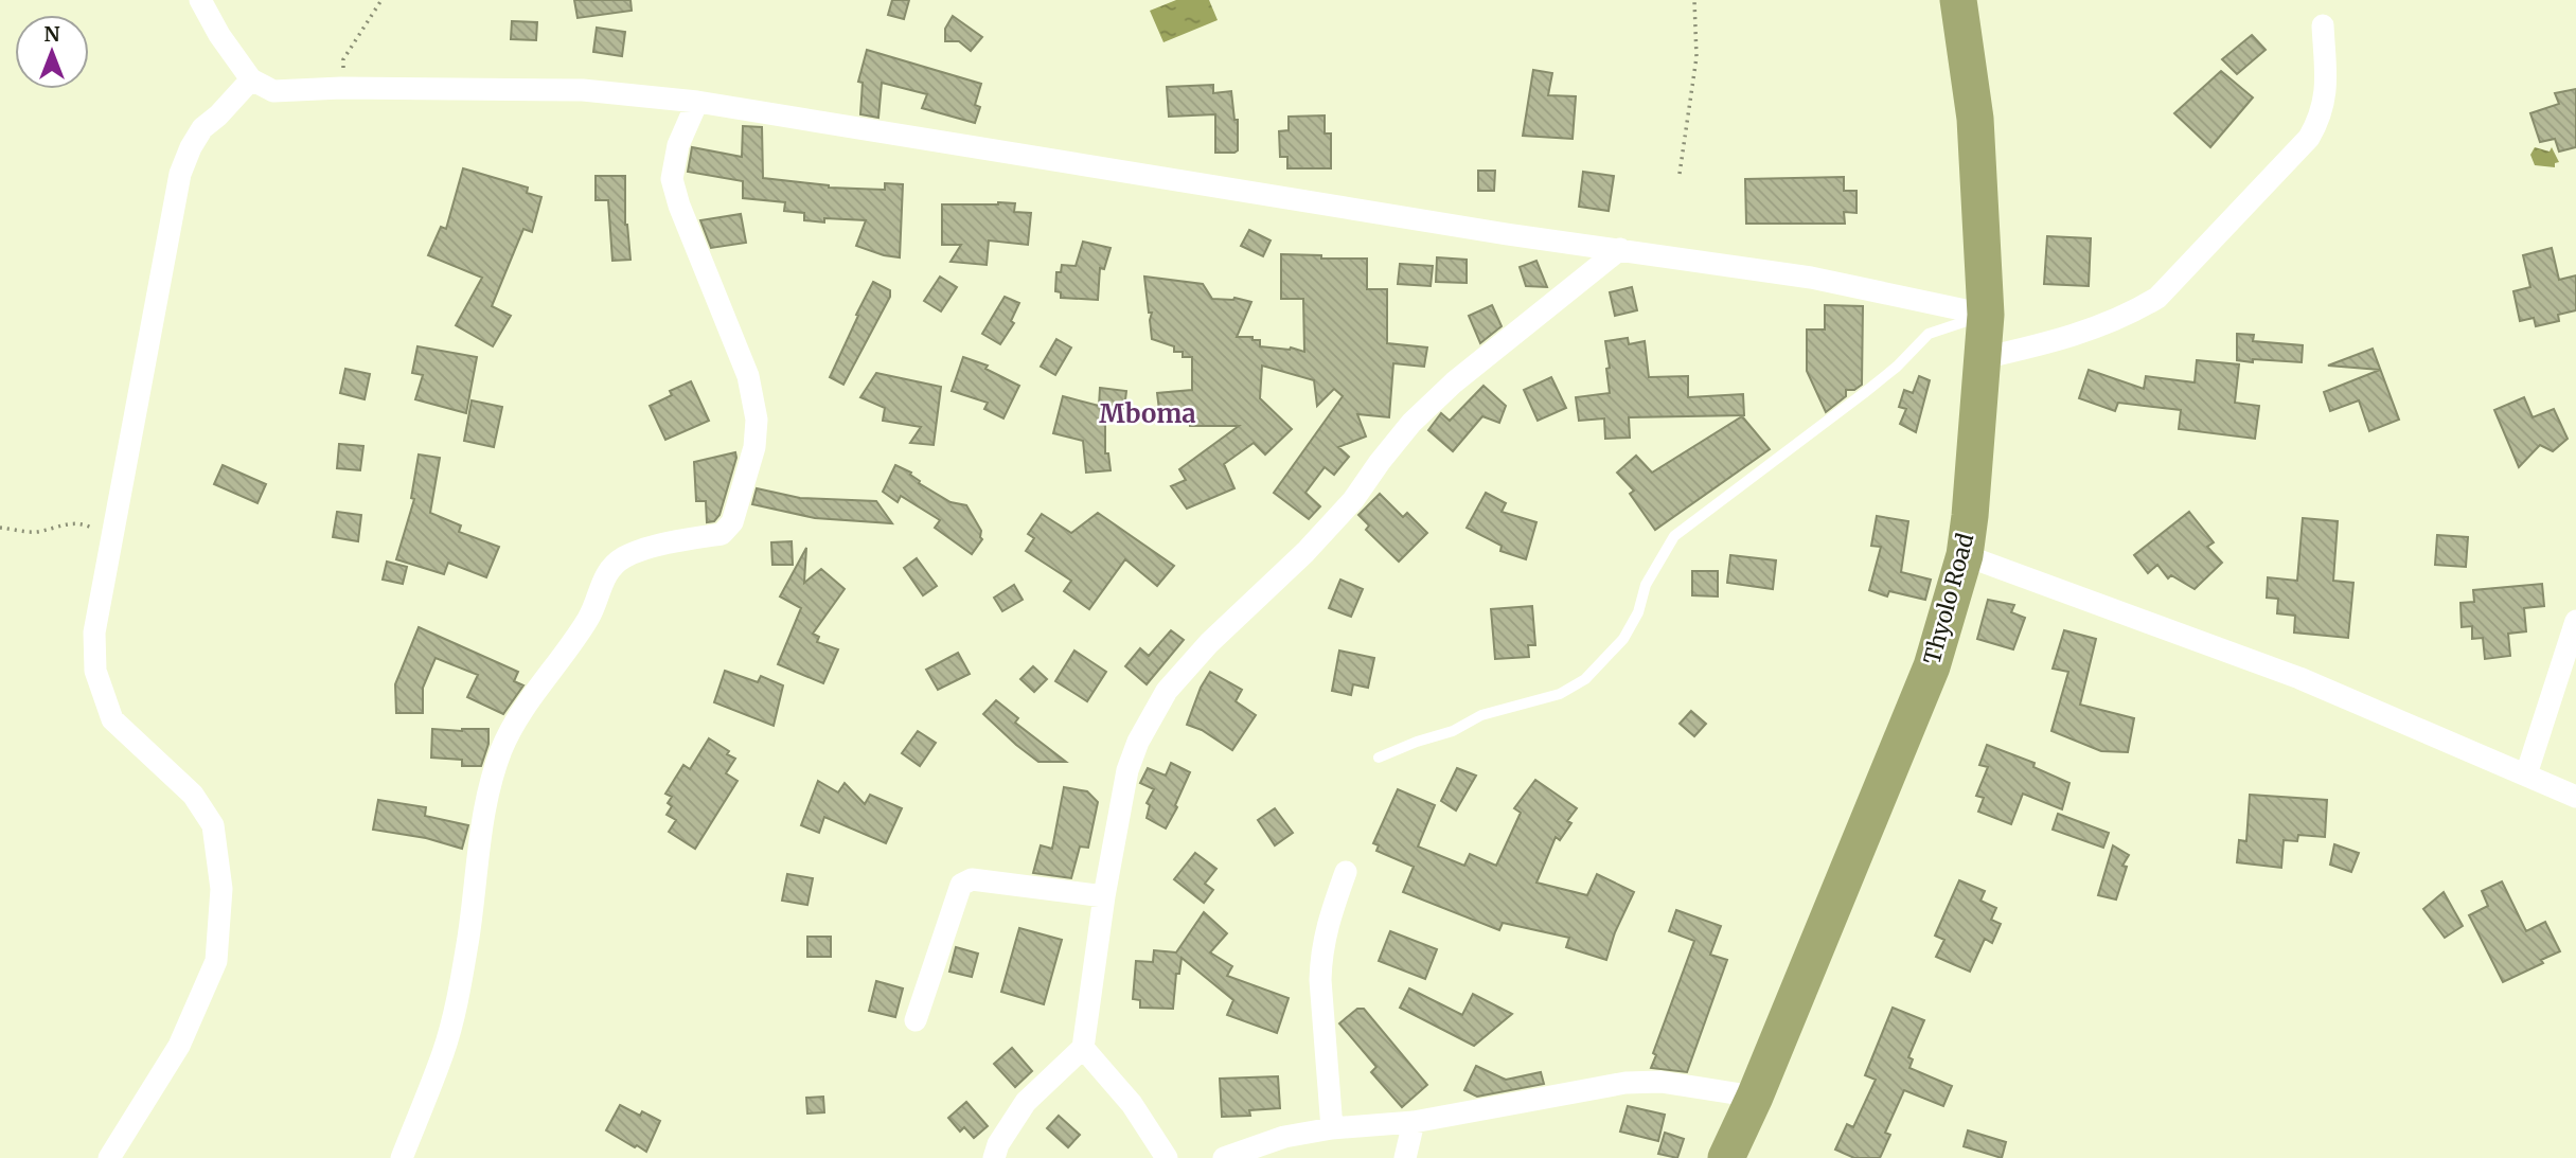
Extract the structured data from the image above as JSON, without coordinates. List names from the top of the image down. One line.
{"streets":{"highway":["Thyolo Road"]},"districts":["Mboma"],"north":"top"}
